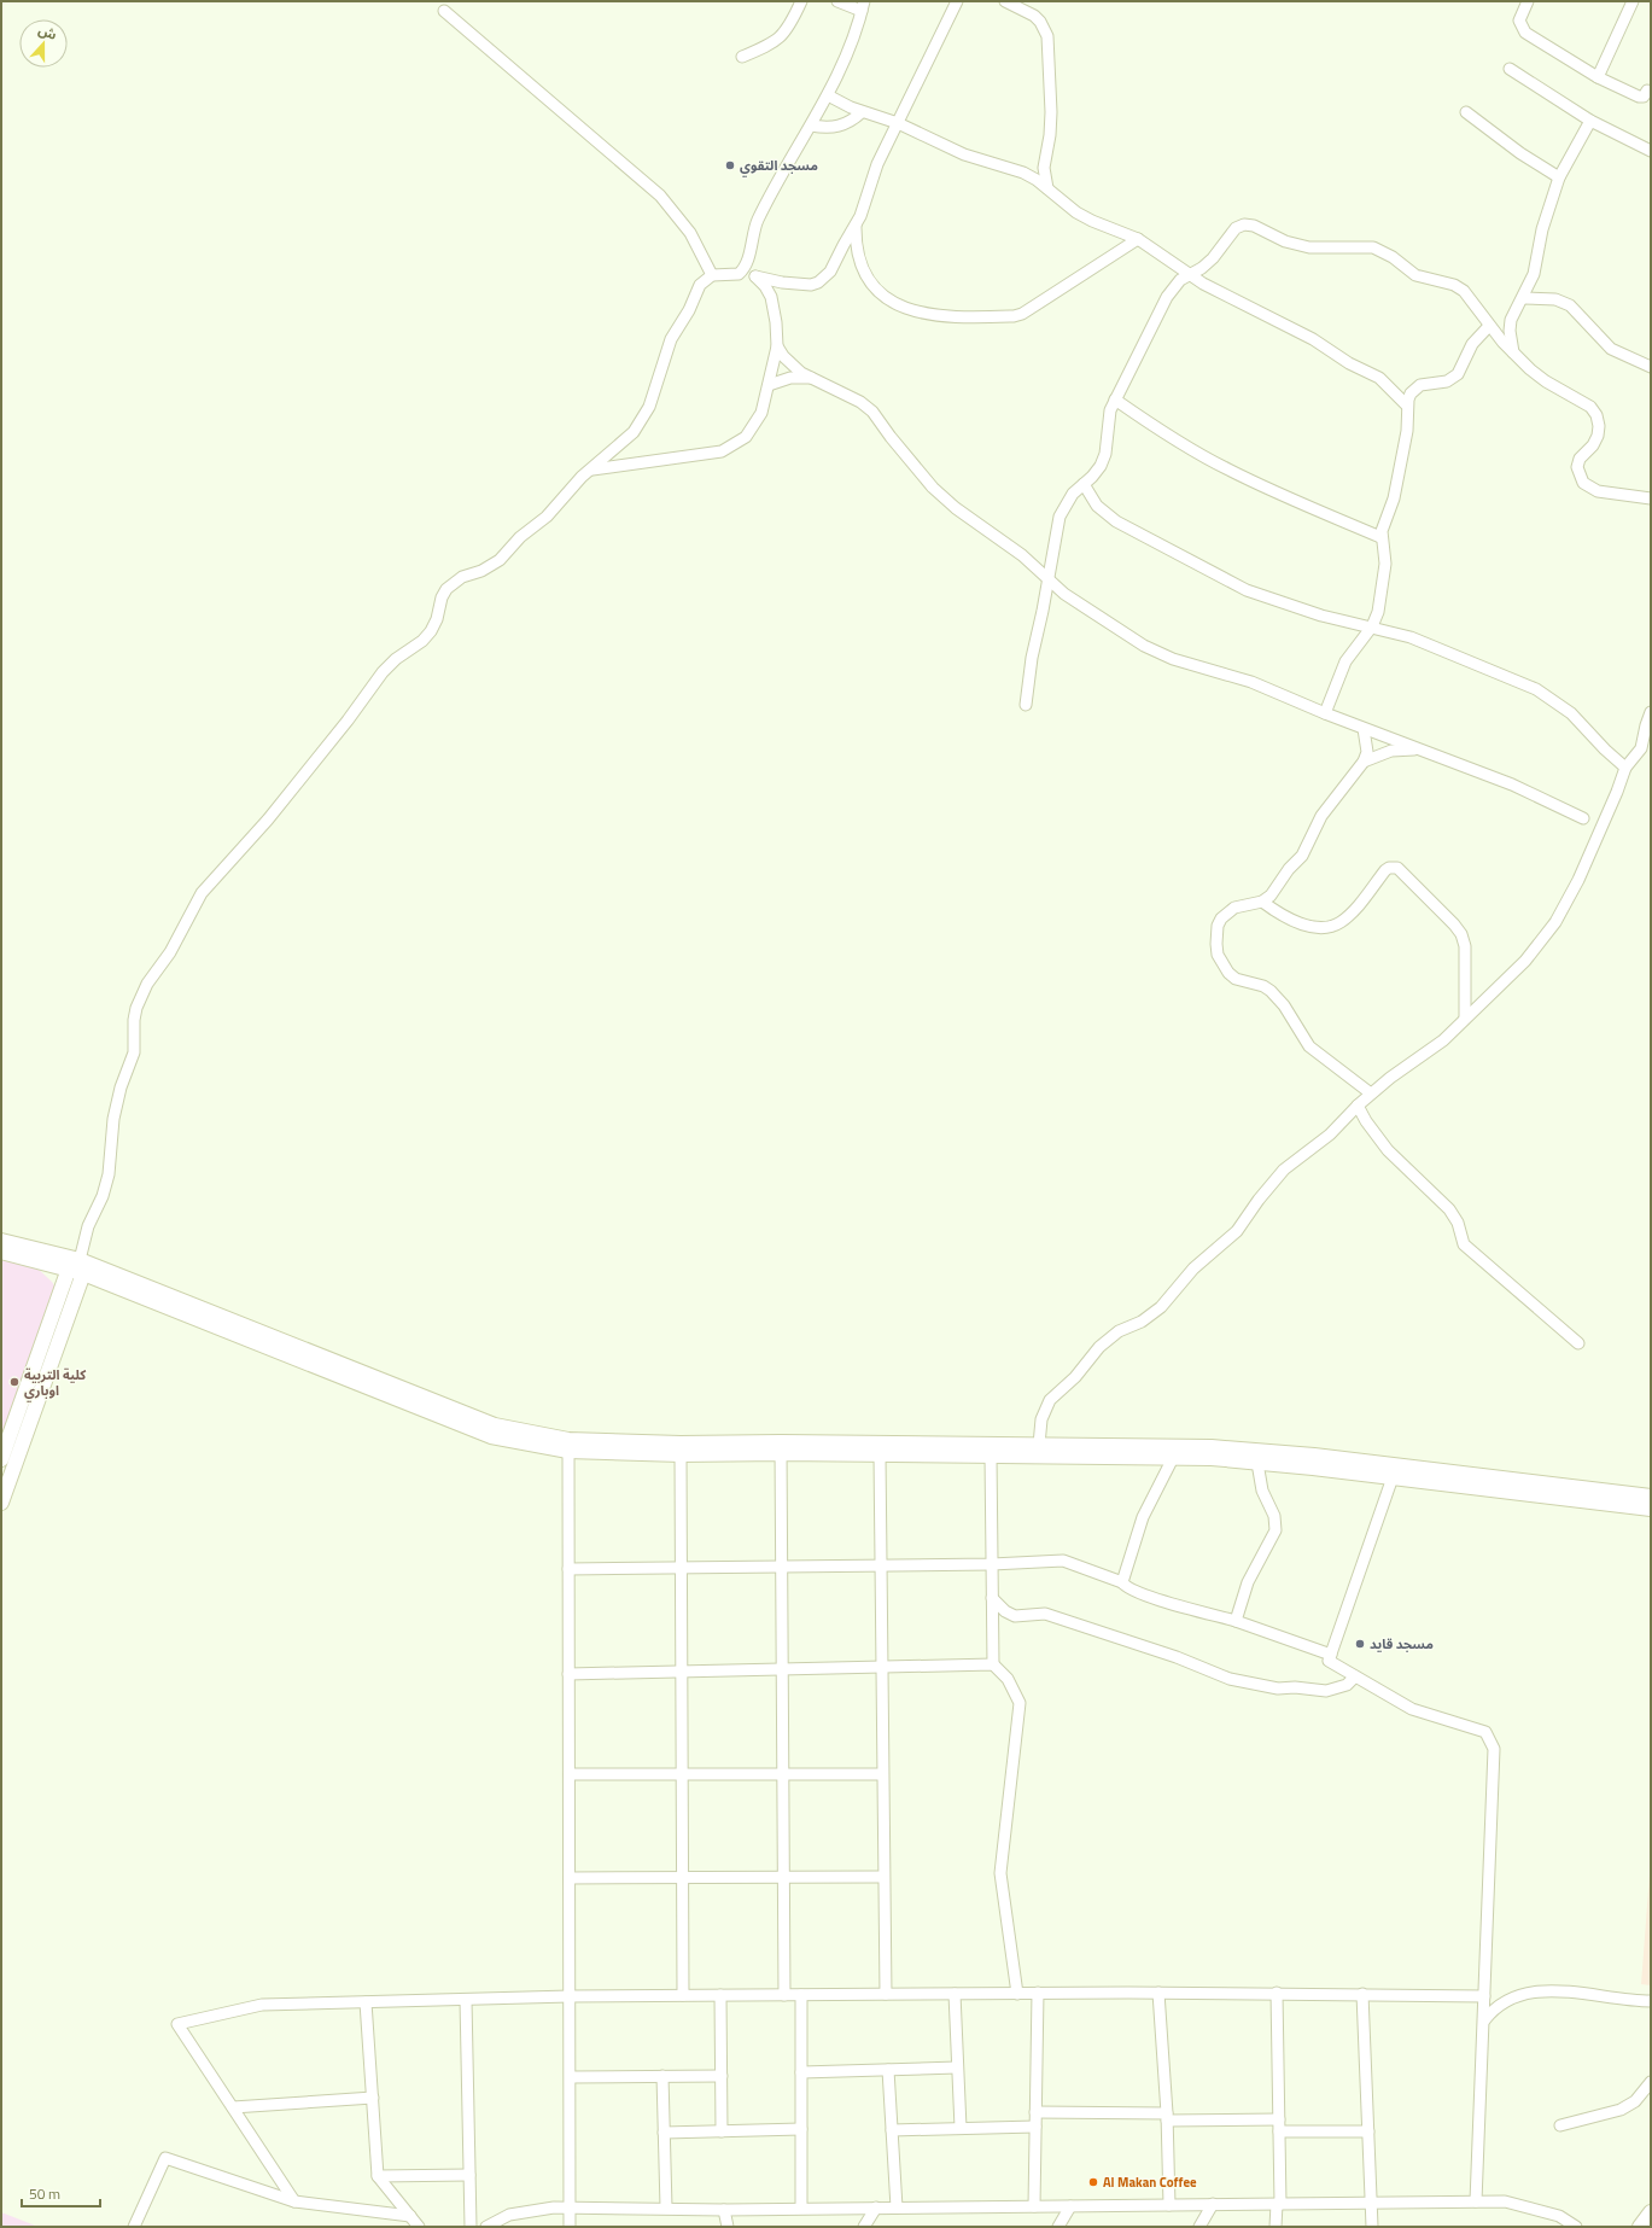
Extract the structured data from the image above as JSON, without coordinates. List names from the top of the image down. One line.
{"places":["مسجد التقوي","كلية التربية اوباري","مسجد قايد","Al Makan Coffee"],"scale_bar":"50 m","north":"top"}
